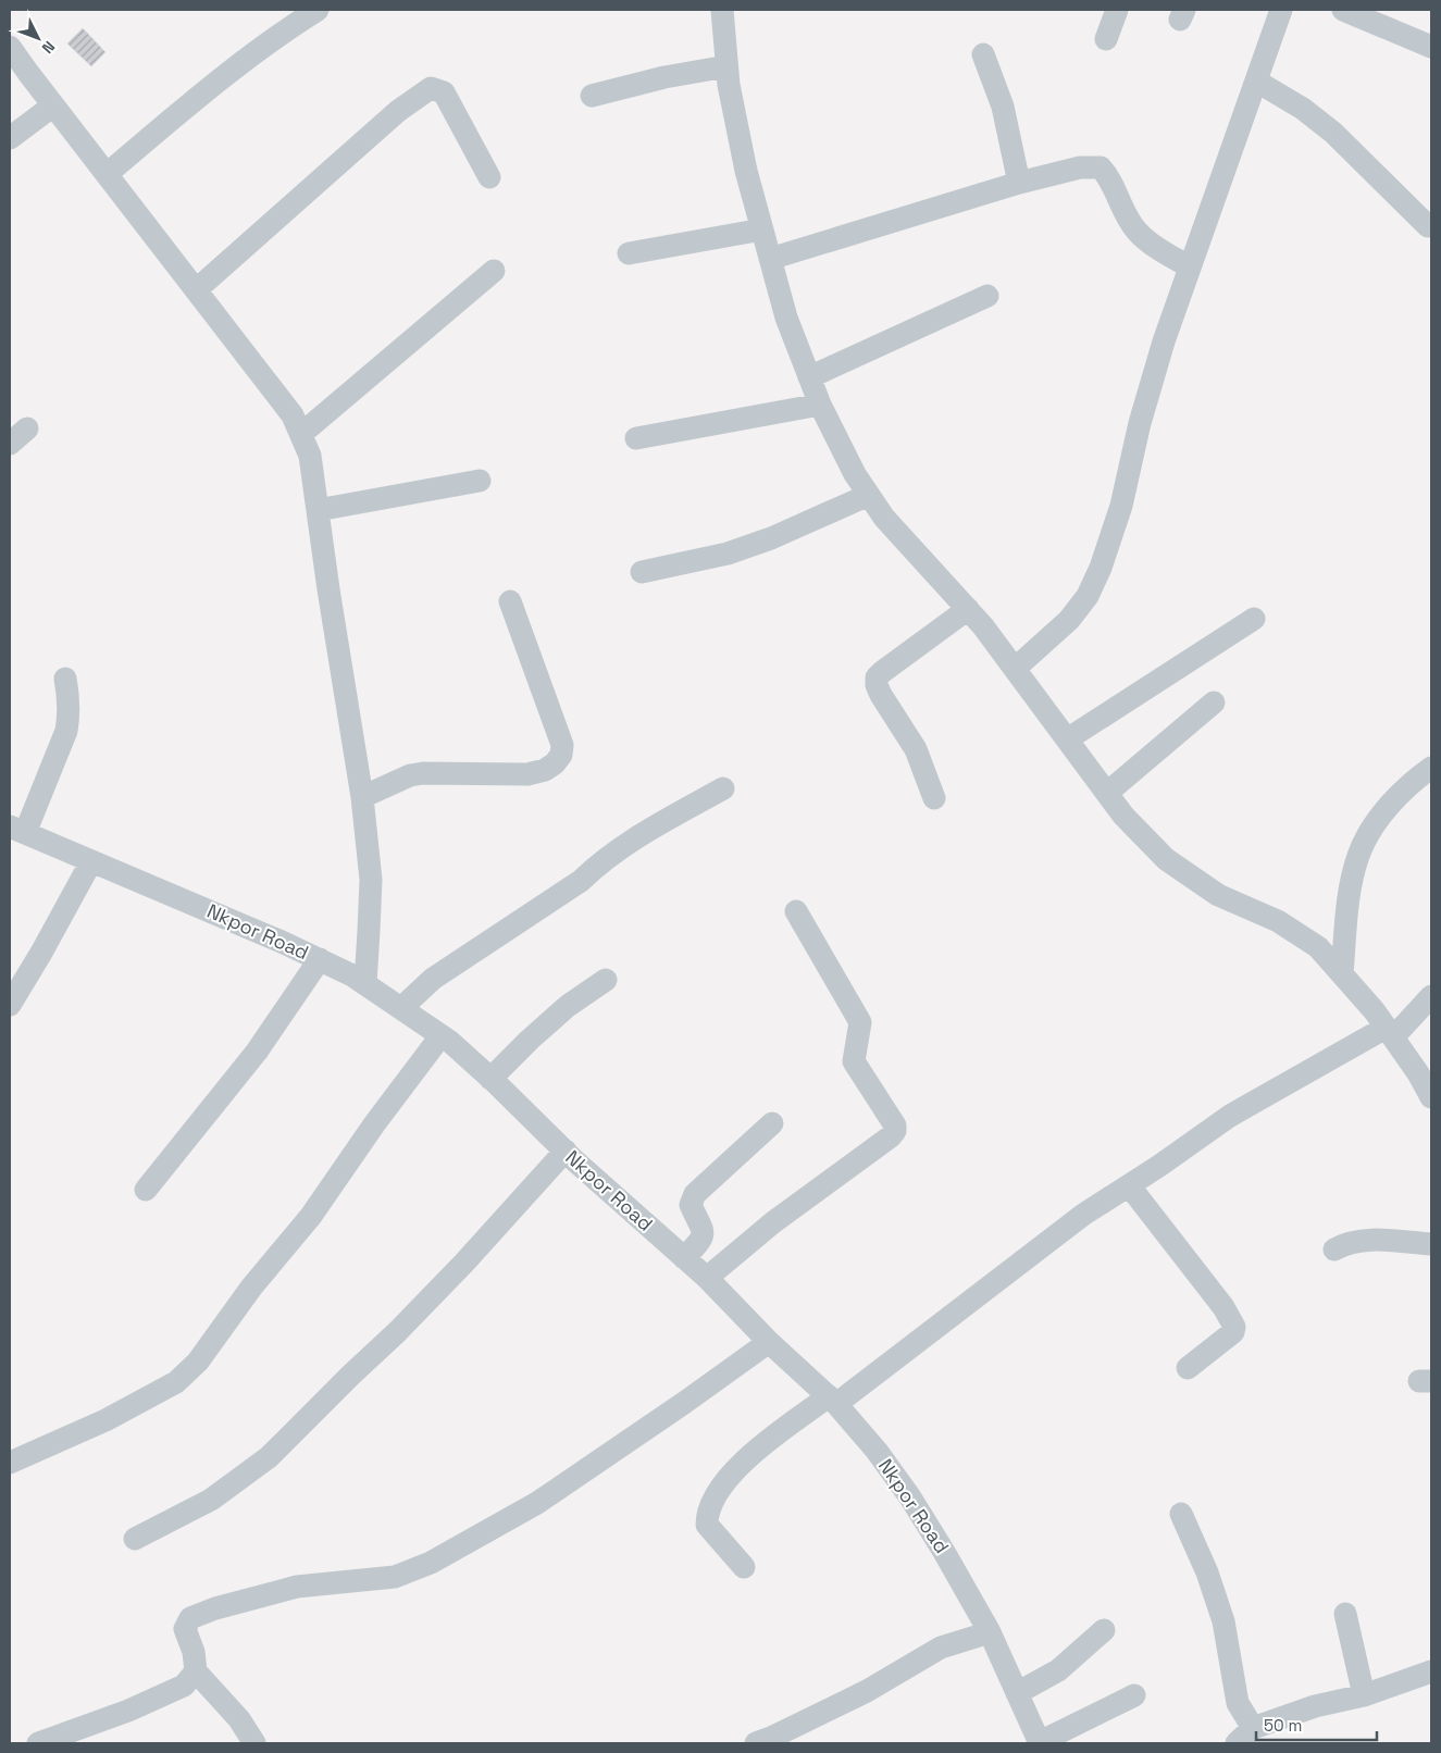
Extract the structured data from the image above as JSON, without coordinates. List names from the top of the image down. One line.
{"streets":{"street":["Nkpor Road"]},"scale_bar":"50 m","north":"bottom right"}
